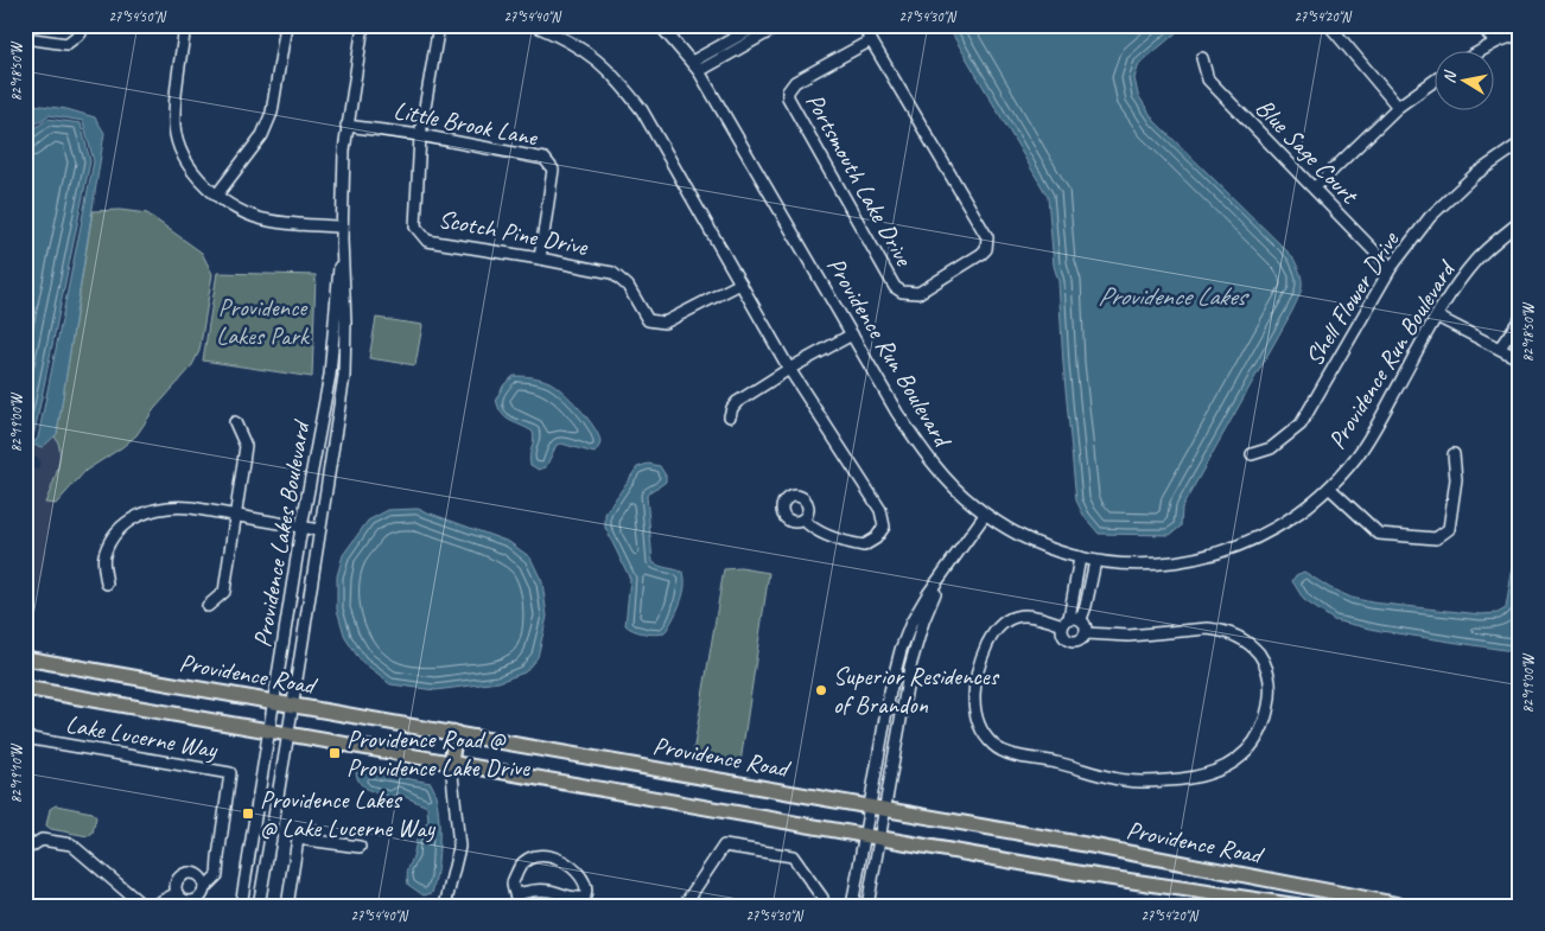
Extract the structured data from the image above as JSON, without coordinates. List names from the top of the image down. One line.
{"streets":{"main road":["Providence Road"],"street":["Little Brook Lane","Blue Sage Court","Portsmouth Lake Drive","Scotch Pine Drive","Shell Flower Drive","Providence Run Boulevard","Providence Lakes Boulevard","Lake Lucerne Way"]},"crossings":[["Little Brook Lane","Scotch Pine Drive"],["Little Brook Lane","Providence Lakes Boulevard"],["Blue Sage Court","Shell Flower Drive"],["Providence Lakes Boulevard","Providence Road"]],"water":["Providence Lakes"],"parks":["Providence Lakes Park"],"places":{"other":["Superior Residences of Brandon"],"transit":["Providence Road @ Providence Lake Drive","Providence Lakes @ Lake Lucerne Way"]},"north":"left","coordinates":["27°54'50\"N","27°54'40\"N","27°54'30\"N","27°54'20\"N","82°18'50\"W","82°19'00\"W","82°19'10\"W"]}
